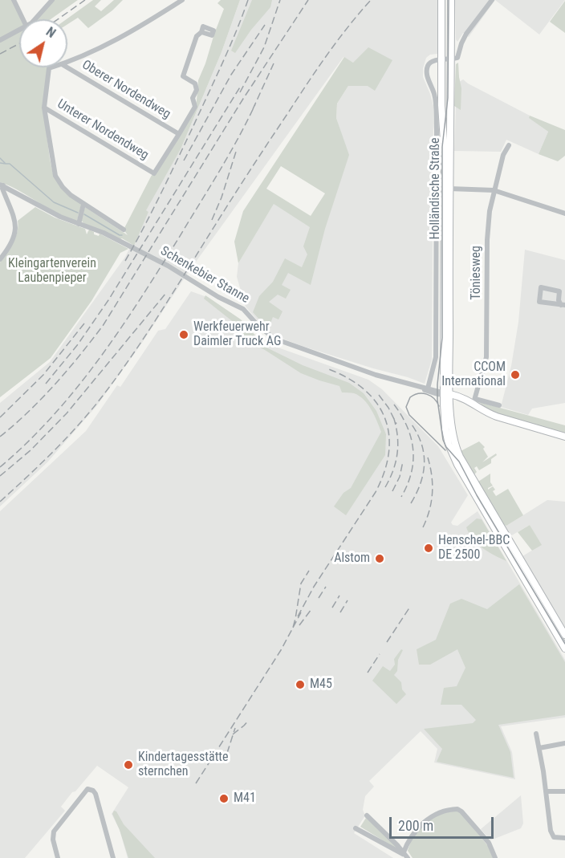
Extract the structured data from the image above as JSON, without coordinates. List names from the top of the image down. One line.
{"streets":{"main road":["Holländische Straße"],"street":["Oberer Nordendweg","Unterer Nordendweg","Töniesweg","Schenkebier Stanne"]},"crossings":[["Oberer Nordendweg","Unterer Nordendweg"],["Holländische Straße","Schenkebier Stanne"]],"parks":["Kleingartenverein Laubenpieper"],"places":["Werkfeuerwehr Daimler Truck AG","CCOM International","Henschel-BBC DE 2500","Alstom","M45","Kindertagesstätte sternchen","M41"],"scale_bar":"200 m","north":"top right"}
